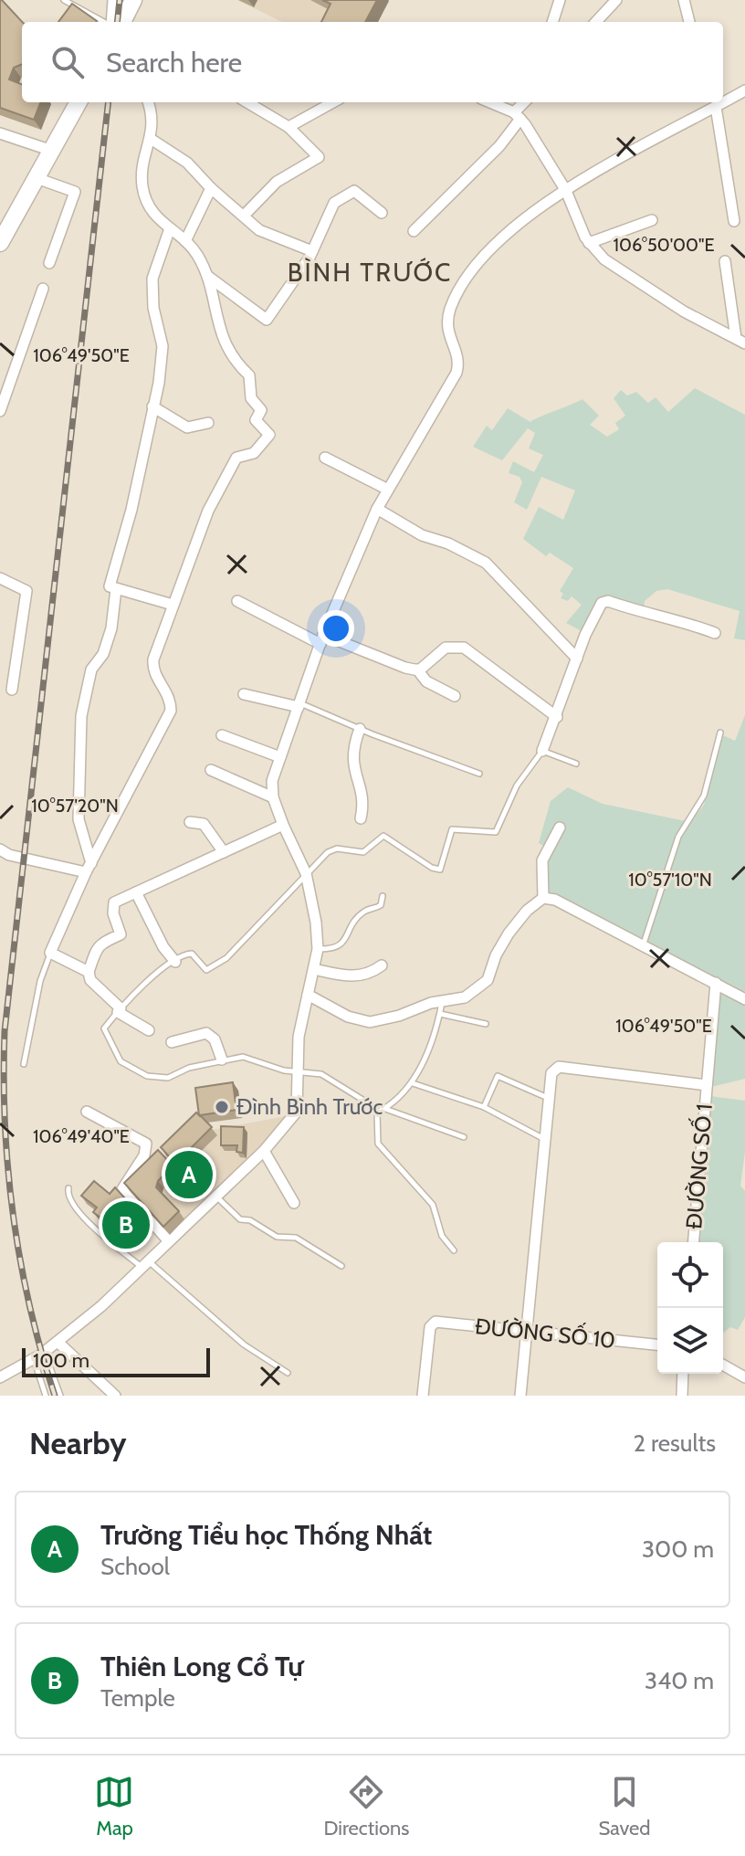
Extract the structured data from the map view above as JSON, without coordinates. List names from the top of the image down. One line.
{"streets":{"street":["ĐƯỜNG SỐ 1","ĐƯỜNG SỐ 10"]},"districts":["BÌNH TRƯỚC"],"places":["Đình Bình Trước"],"scale_bar":"100 m","page":{"search":"Search here","pins":["A","B"],"scale":"100 m","heading":["Nearby","2 results"],"list":[{"mark":"A","name":"Trường Tiểu học Thống Nhất","note":"School","value":"300 m"},{"mark":"B","name":"Thiên Long Cổ Tự","note":"Temple","value":"340 m"}],"nav":["Map","Directions","Saved"]},"coordinates":["106°50'00\"E","106°49'50\"E","10°57'20\"N","10°57'10\"N","106°49'40\"E"]}
